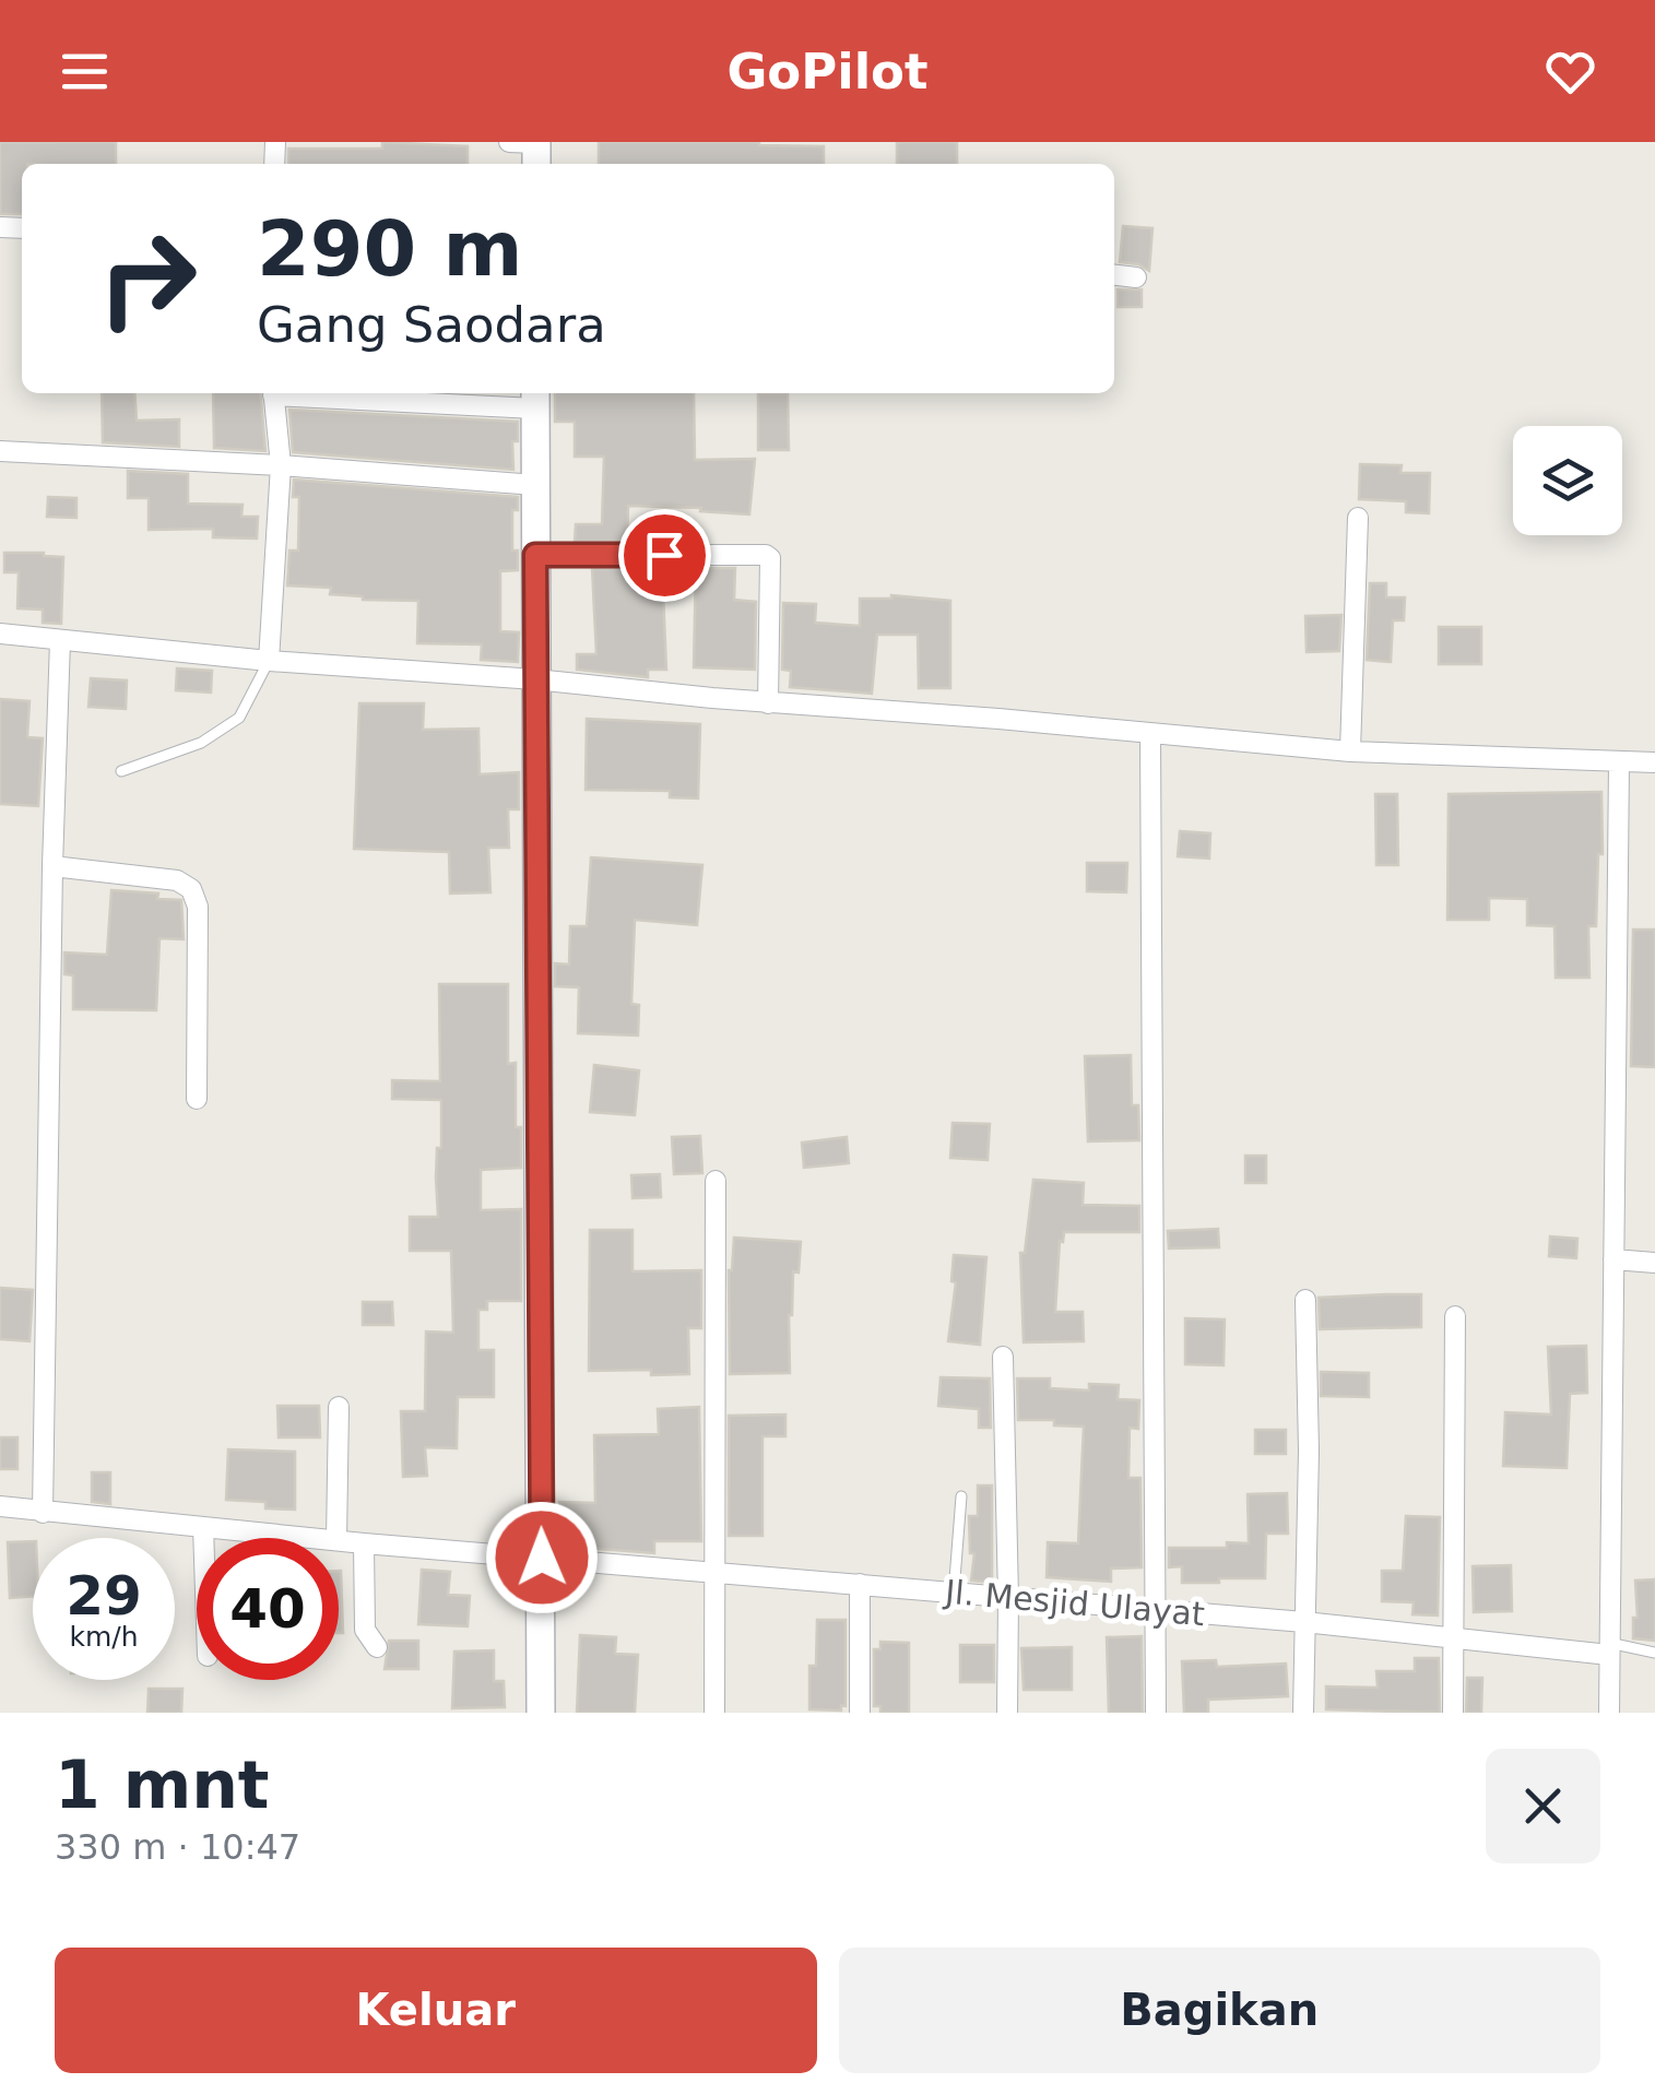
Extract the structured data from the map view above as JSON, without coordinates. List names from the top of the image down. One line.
{"streets":{"street":["Jl. Mesjid Ulayat"]},"page":{"header":"GoPilot","turn":["290 m","Gang Saodara"],"speed":"29 km/h","limit":"40","heading":["1 mnt","330 m · 10:47"],"buttons":["Keluar","Bagikan"]}}
